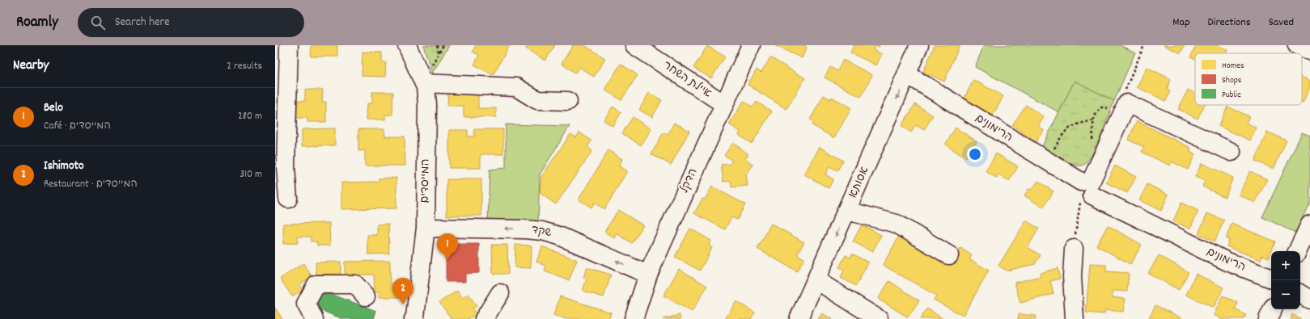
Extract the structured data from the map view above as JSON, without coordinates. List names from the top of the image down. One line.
{"streets":{"street":["איילת השחר","הרימונים","המייסדים","הדקל","אסותא","שקד"]},"crossings":[["איילת השחר","הדקל"],["הרימונים","אסותא"],["המייסדים","שקד"],["הדקל","שקד"]],"one_way":["אסותא"],"legend":["Homes","Shops","Public"],"page":{"header":"Roamly","search":"Search here","nav":["Map","Directions","Saved"],"heading":["Nearby","2 results"],"list":[{"mark":"1","name":"Belo","note":"Café · המייסדים","value":"280 m"},{"mark":"2","name":"Ishimoto","note":"Restaurant · המייסדים","value":"310 m"}],"pins":["1","2"],"map_buttons":["+","−"]}}
